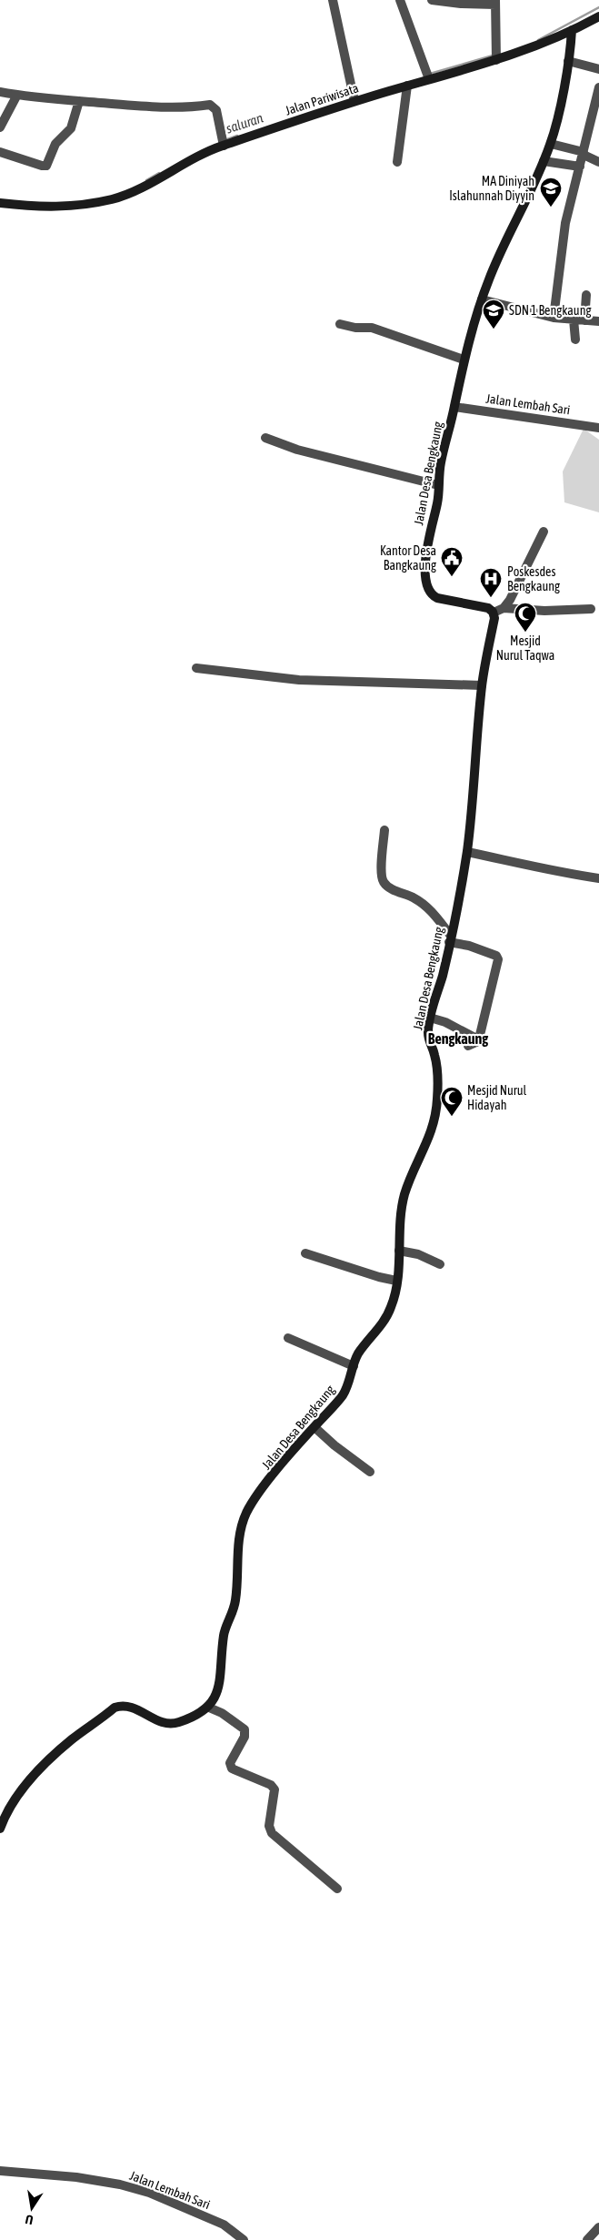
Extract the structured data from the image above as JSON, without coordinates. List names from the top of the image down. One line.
{"streets":{"street":["Jalan Pariwisata","Jalan Lembah Sari","Jalan Desa Bengkaung"]},"crossings":[["Jalan Pariwisata","Jalan Desa Bengkaung"],["Jalan Lembah Sari","Jalan Desa Bengkaung"]],"districts":["Bengkaung"],"water":["saluran"],"places":{"school or university":["MA Diniyah Islahunnah Diyyin","SDN 1 Bengkaung"],"public building":["Kantor Desa Bangkaung"],"hospital":["Poskesdes Bengkaung"],"mosque":["Mesjid Nurul Taqwa","Mesjid Nurul Hidayah"]},"north":"bottom"}
